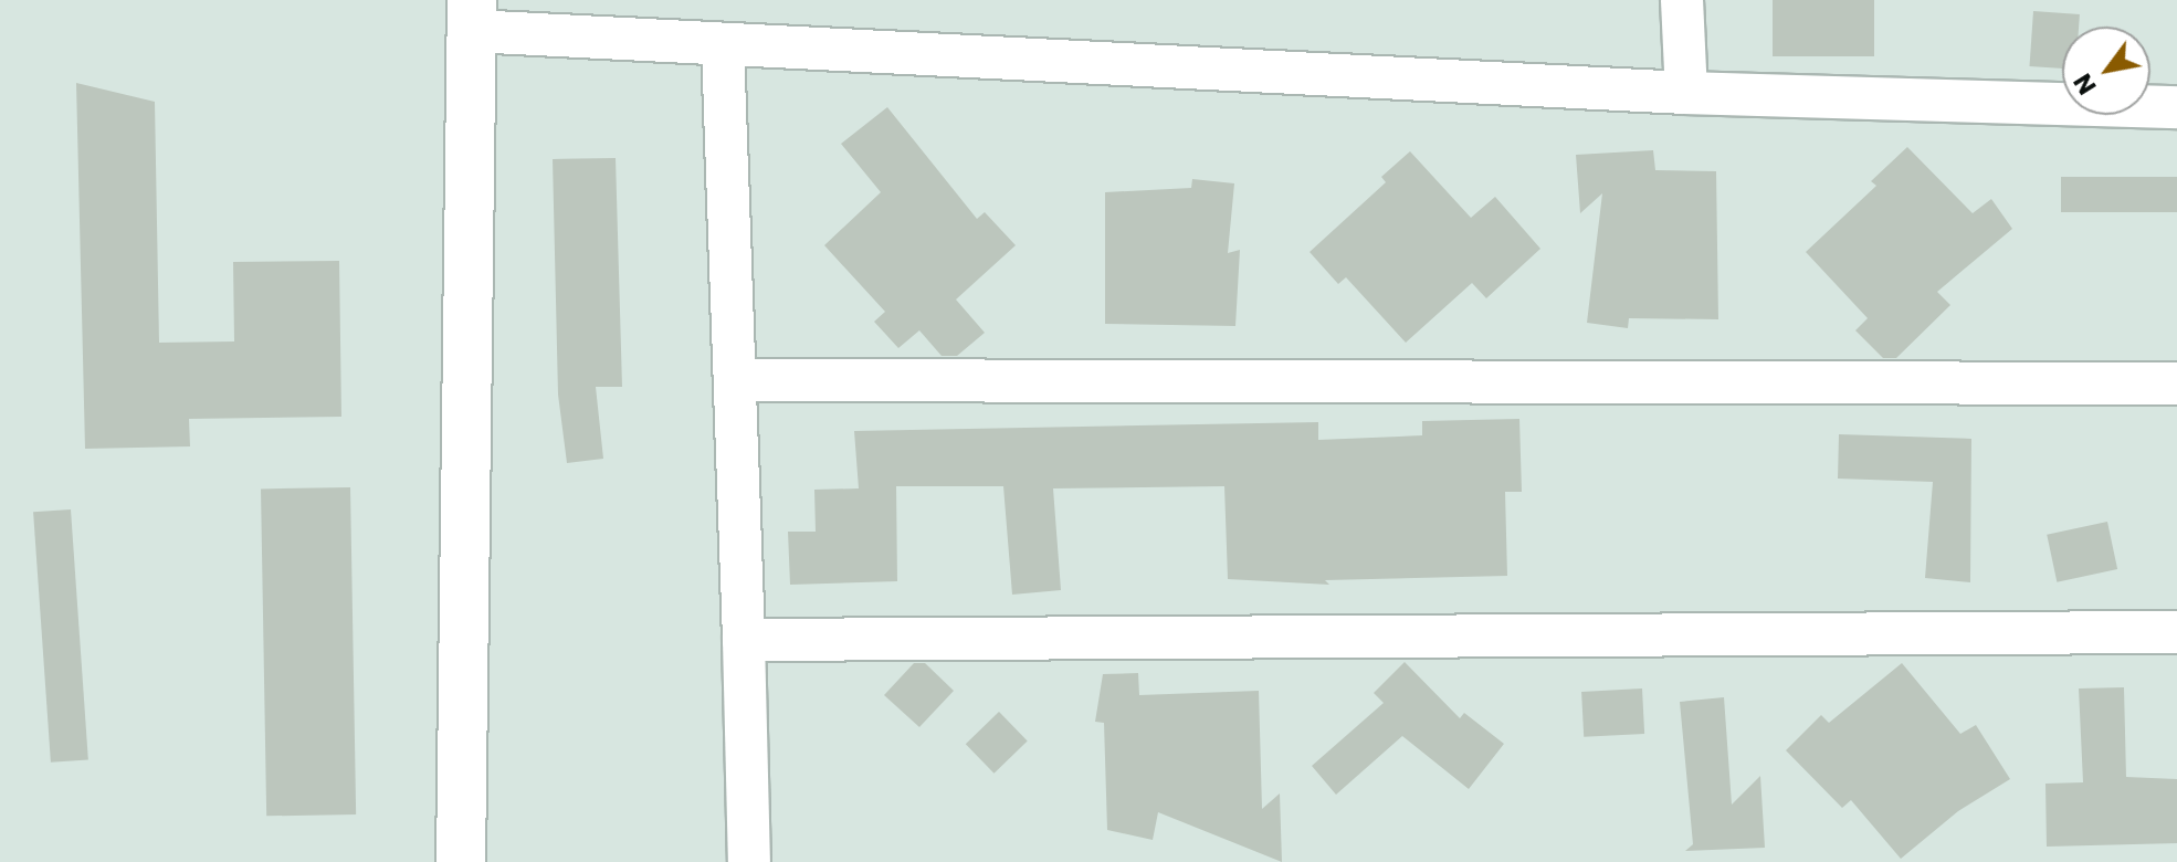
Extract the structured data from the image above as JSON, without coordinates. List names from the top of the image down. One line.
{"north":"bottom left"}
